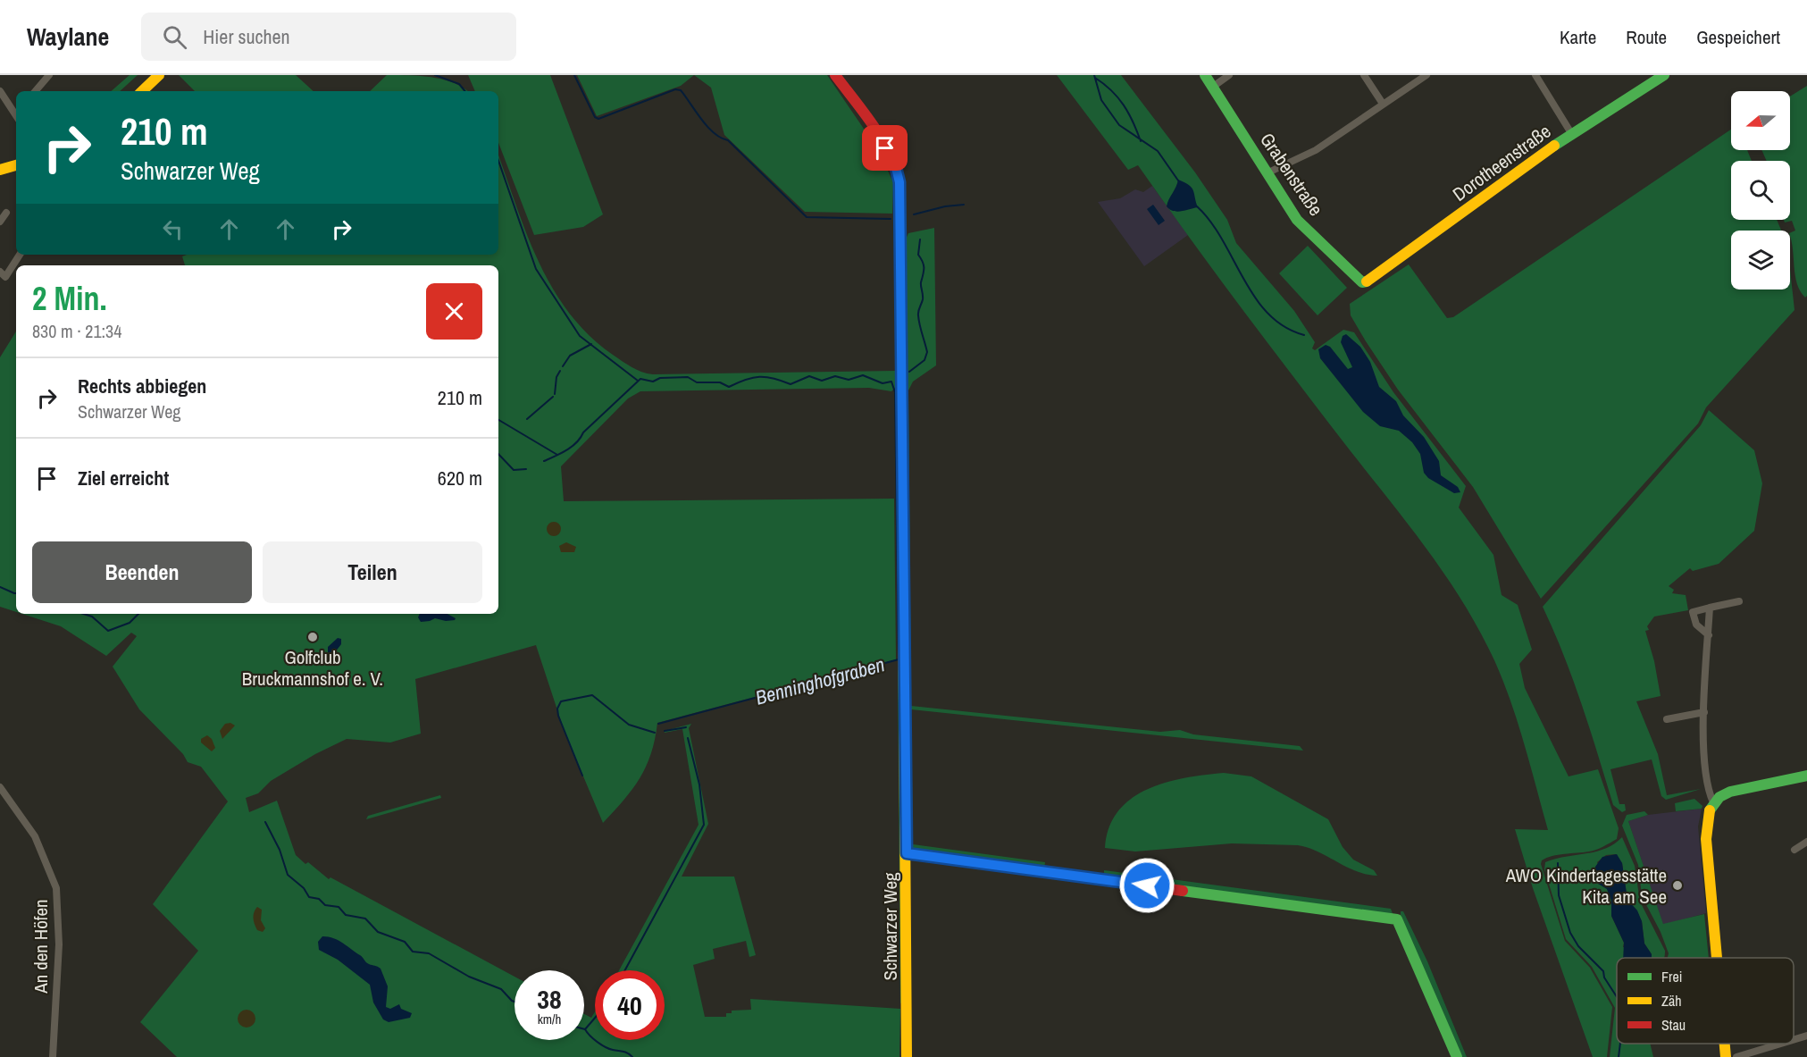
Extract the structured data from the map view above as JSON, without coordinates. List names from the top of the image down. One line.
{"streets":{"street":["Dorotheenstraße","Grabenstraße","Schwarzer Weg","An den Höfen"]},"crossings":[["Dorotheenstraße","Grabenstraße"]],"water":["Benninghofgraben"],"places":["Golfclub Bruckmannshof e. V.","AWO Kindertagesstätte Kita am See"],"legend":["Frei","Zäh","Stau"],"north":"left","page":{"header":"Waylane","search":"Hier suchen","nav":["Karte","Route","Gespeichert"],"turn":["210 m","Schwarzer Weg"],"heading":["2 Min.","830 m · 21:34"],"list":[{"name":"Rechts abbiegen","note":"Schwarzer Weg","value":"210 m"},{"name":"Ziel erreicht","value":"620 m"}],"buttons":["Beenden","Teilen"],"speed":"38 km/h","limit":"40"}}
